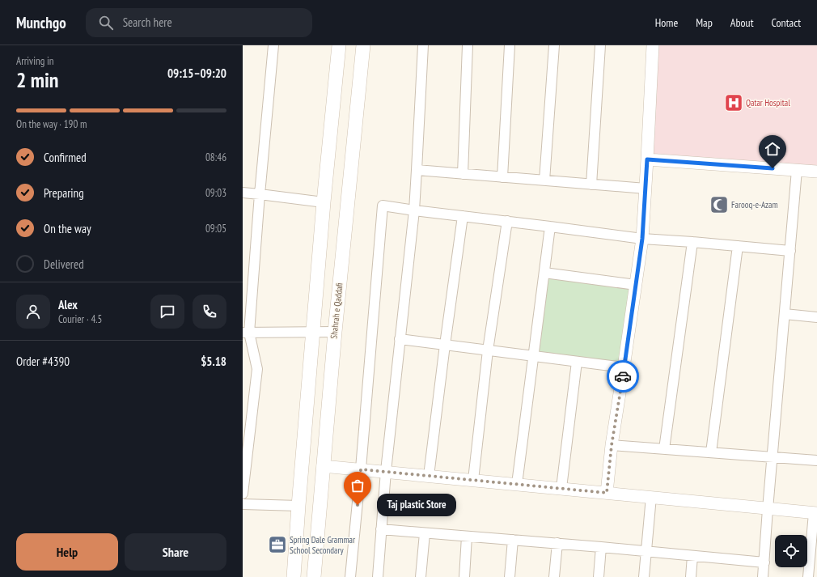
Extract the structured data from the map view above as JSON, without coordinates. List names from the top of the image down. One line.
{"streets":{"main road":["Shahrah e Qaddafi"]},"places":{"hospital":["Qatar Hospital"],"mosque":["Farooq-e-Azam"],"other":["Taj plastic Store"],"office":["Spring Dale Grammar School Secondary"]},"page":{"header":"Munchgo","search":"Search here","nav":["Home","Map","About","Contact"],"heading":["2 min","Arriving in","09:15–09:20"],"panel":["Alex","Courier · 4.5","Order #4390","$5.18"],"bar":"On the way · 190 m","list":[["Confirmed","08:46"],["Preparing","09:03"],["On the way","09:05"],"Delivered"],"bubble":"Taj plastic Store","buttons":["Help","Share"]}}
